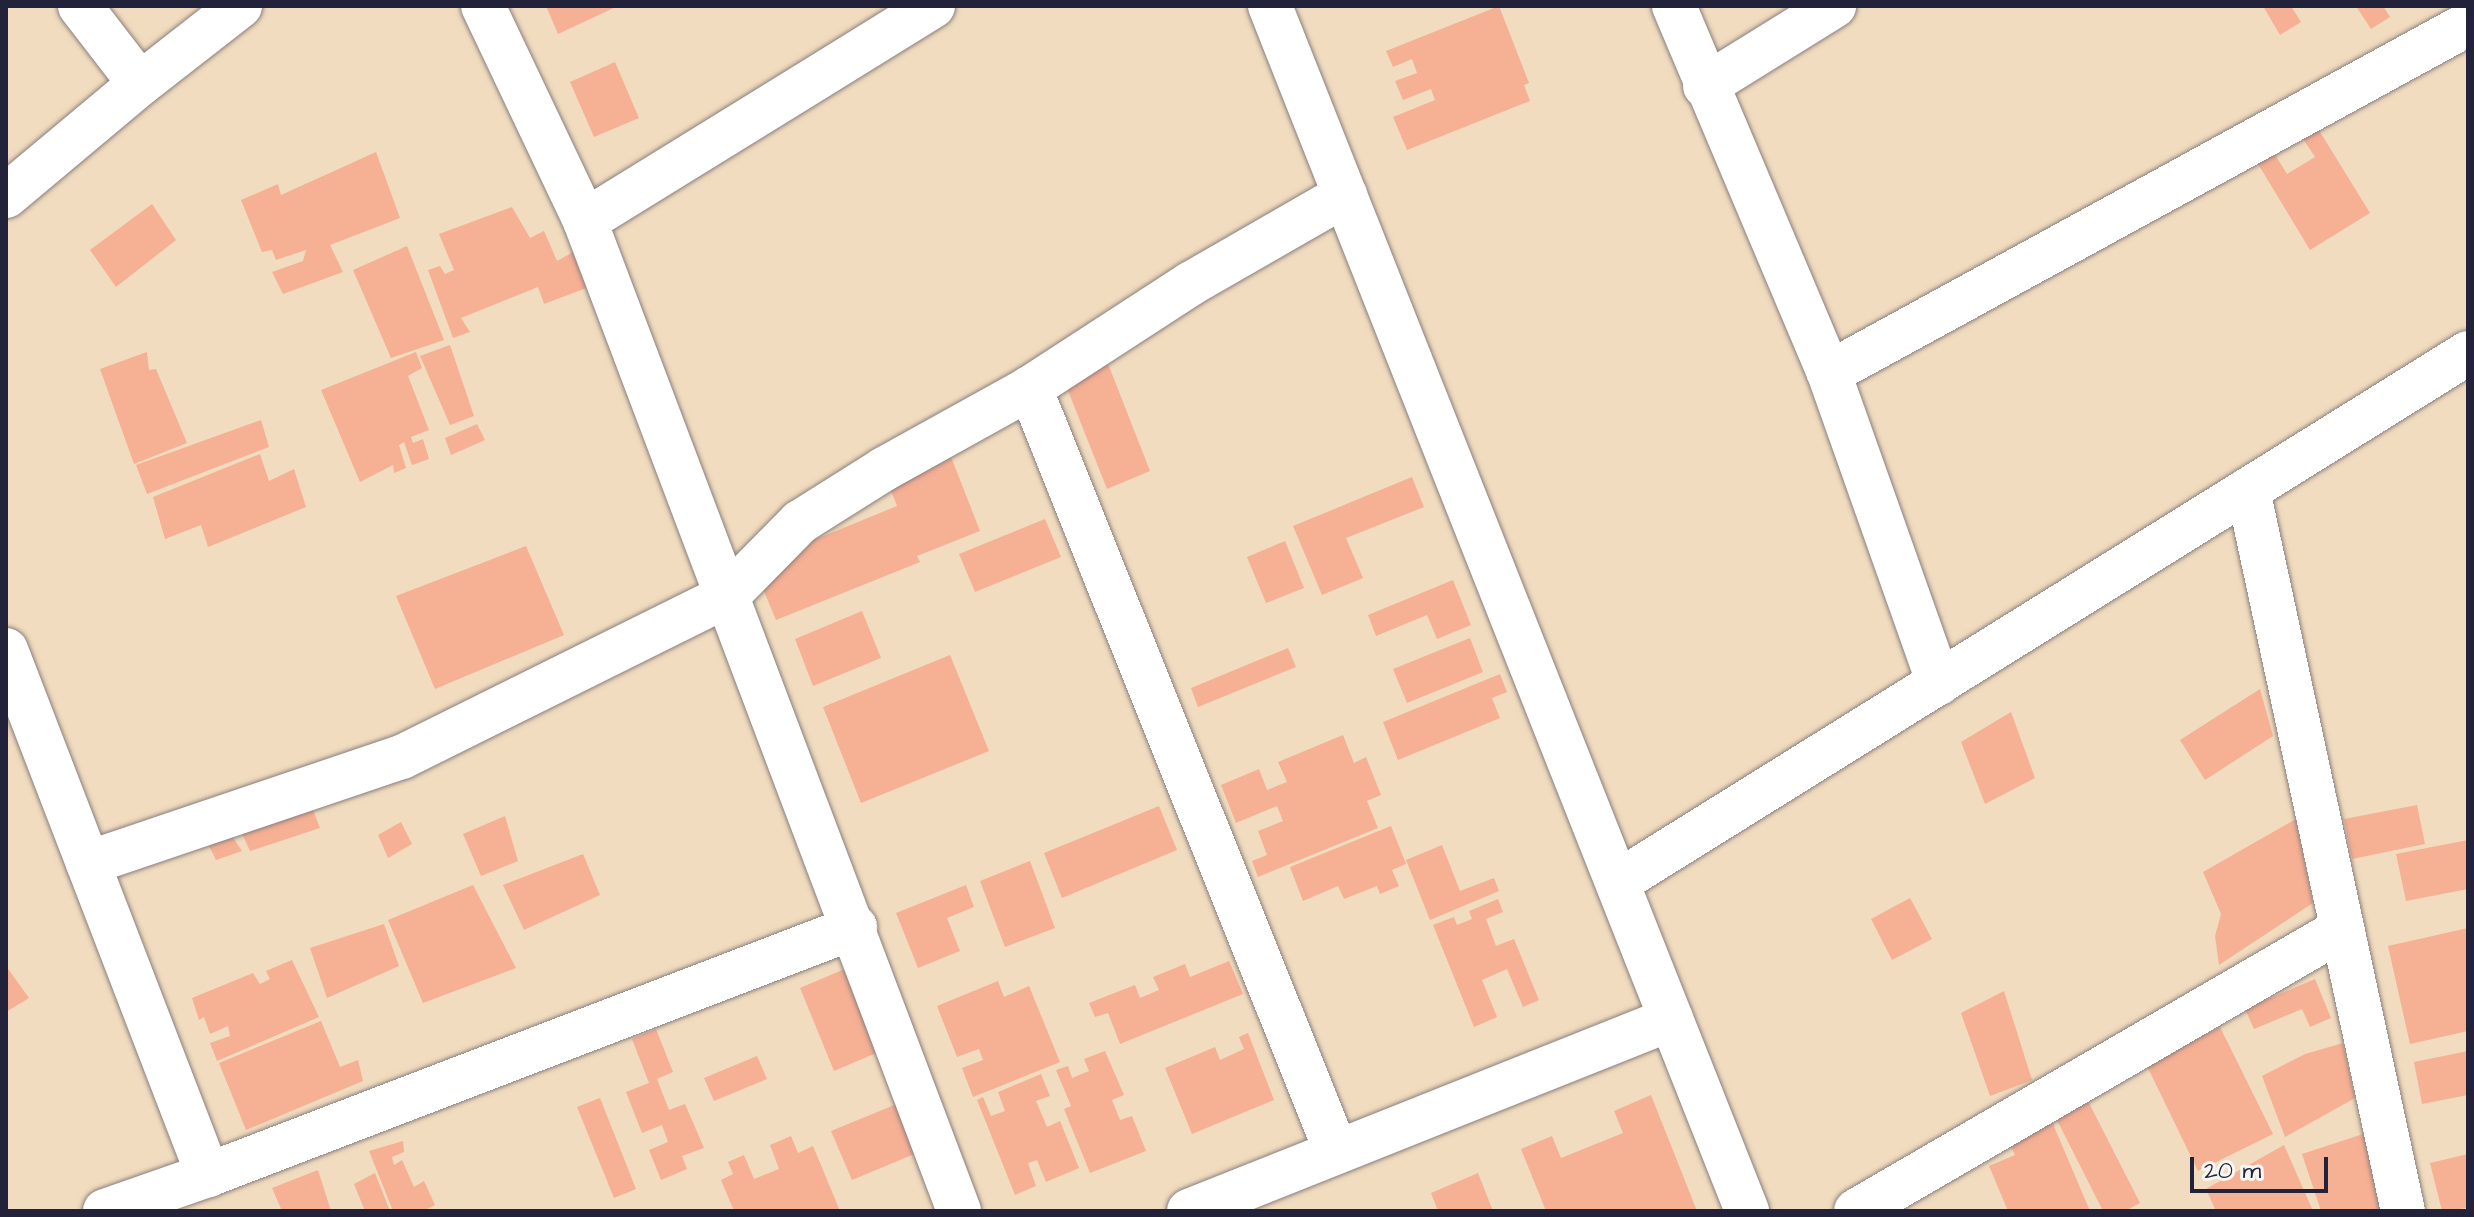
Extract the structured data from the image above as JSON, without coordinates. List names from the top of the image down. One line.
{"scale_bar":"20 m"}
